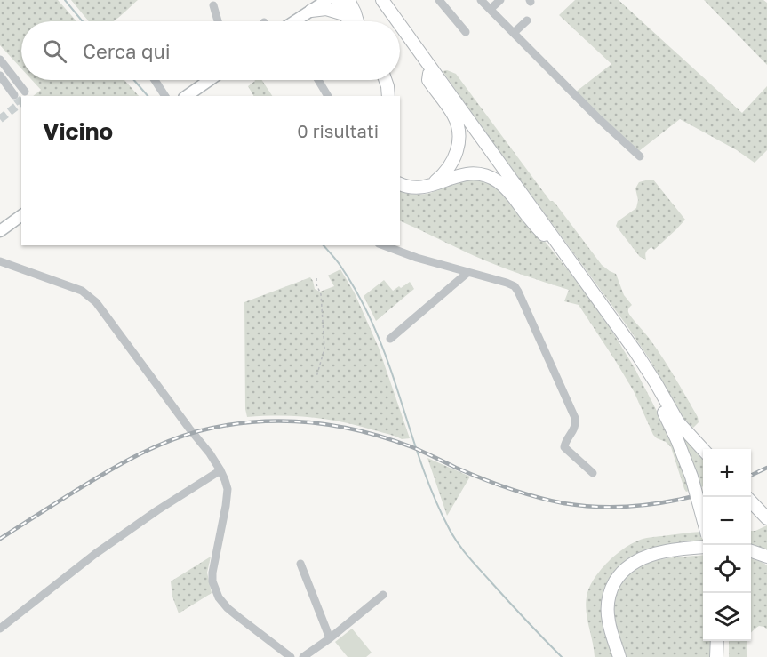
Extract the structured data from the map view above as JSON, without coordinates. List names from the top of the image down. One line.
{"page":{"search":"Cerca qui","heading":["Vicino","0 risultati"],"map_buttons":["+","−"]}}
